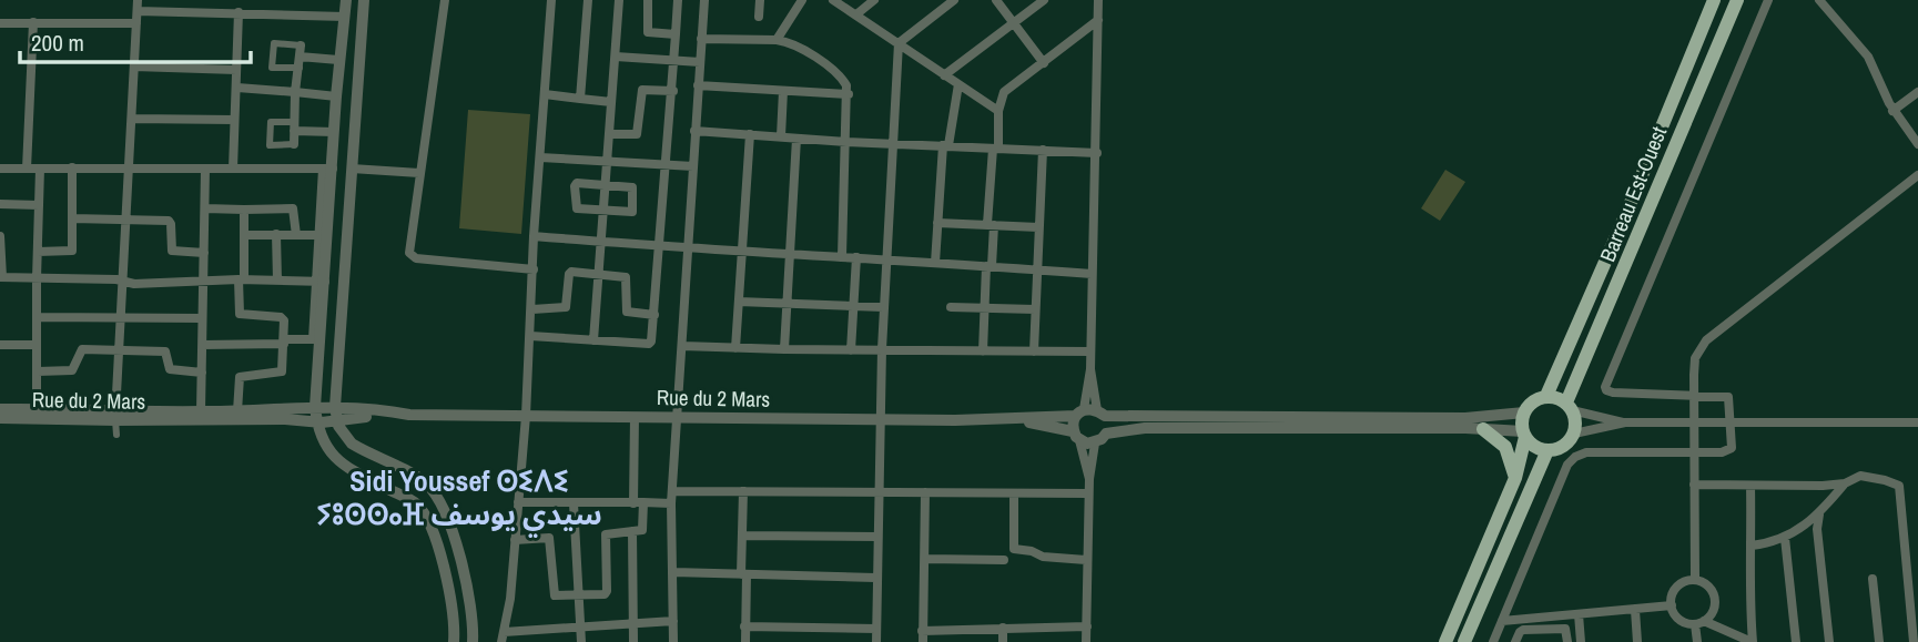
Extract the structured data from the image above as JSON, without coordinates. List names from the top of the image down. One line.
{"streets":{"main road":["Barreau Est-Ouest"],"street":["Rue du 2 Mars"]},"districts":["Sidi Youssef ⵙⵉⴷⵉ ⵢⵓⵙⵙⴰⴼ سيدي يوسف"],"scale_bar":"200 m"}
